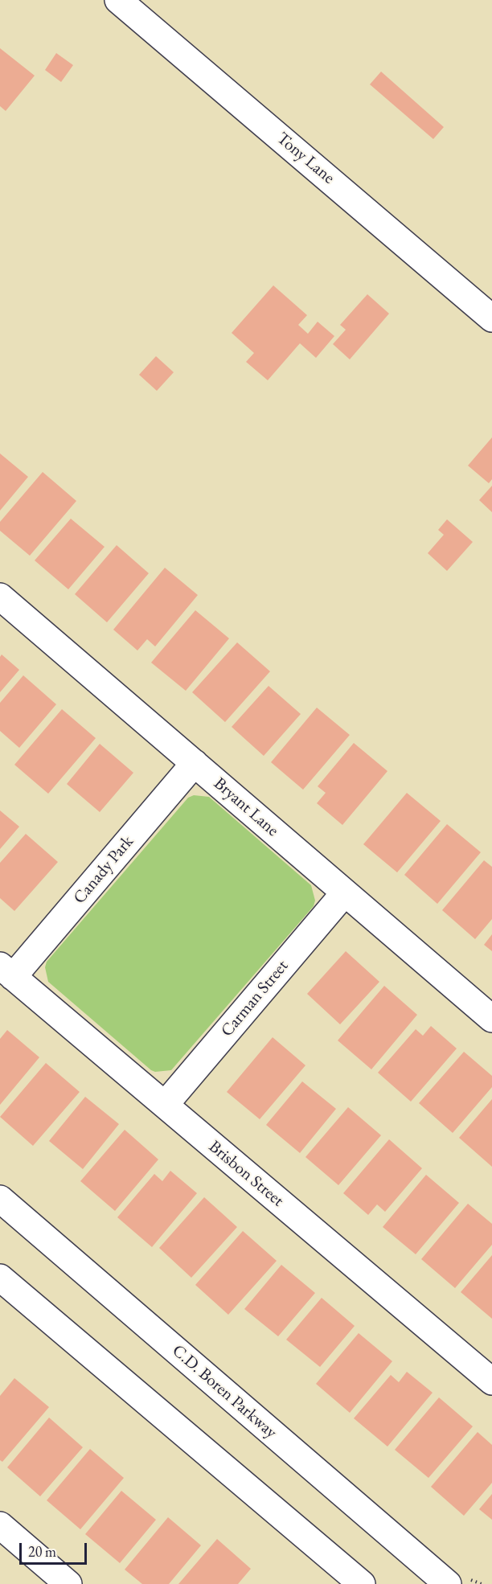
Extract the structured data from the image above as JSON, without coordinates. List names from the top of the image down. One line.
{"streets":{"street":["Tony Lane","Bryant Lane","Canady Park","Carman Street","Brisbon Street","C.D. Boren Parkway"]},"crossings":[["Bryant Lane","Canady Park"],["Bryant Lane","Carman Street"],["Canady Park","Brisbon Street"],["Carman Street","Brisbon Street"]],"scale_bar":"20 m"}
